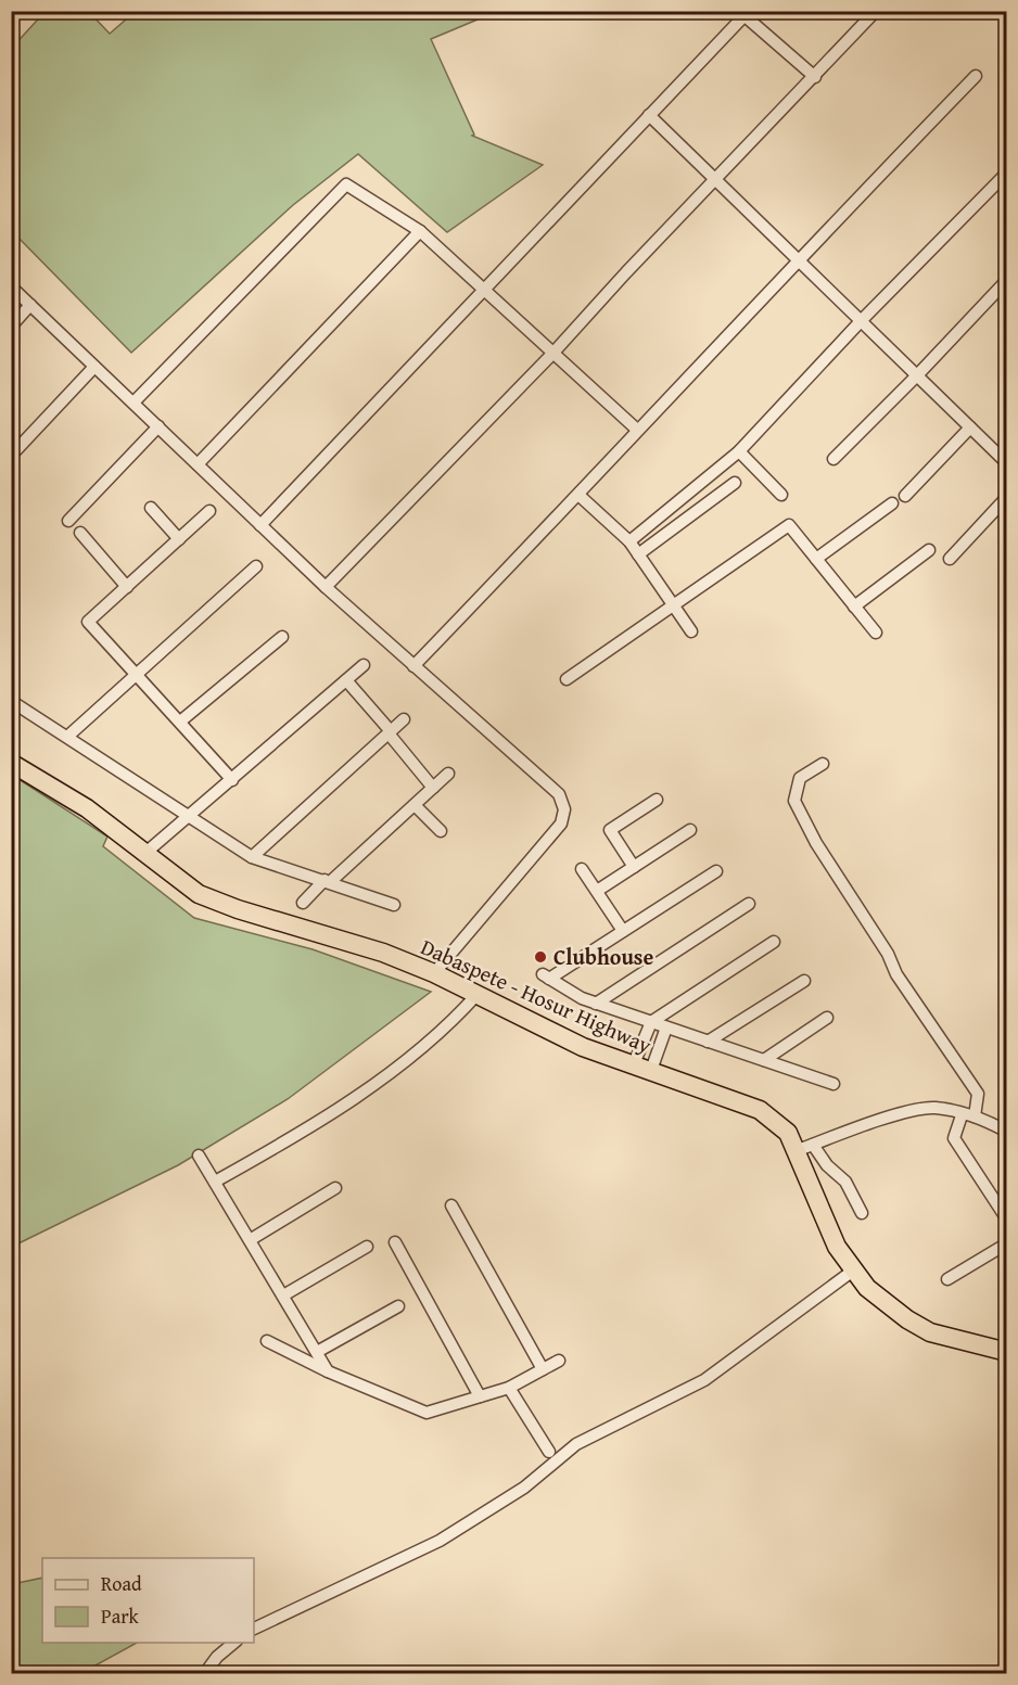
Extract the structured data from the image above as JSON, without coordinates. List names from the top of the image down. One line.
{"streets":{"highway":["Dabaspete - Hosur Highway"]},"places":["Clubhouse"],"legend":["Road","Park"]}
